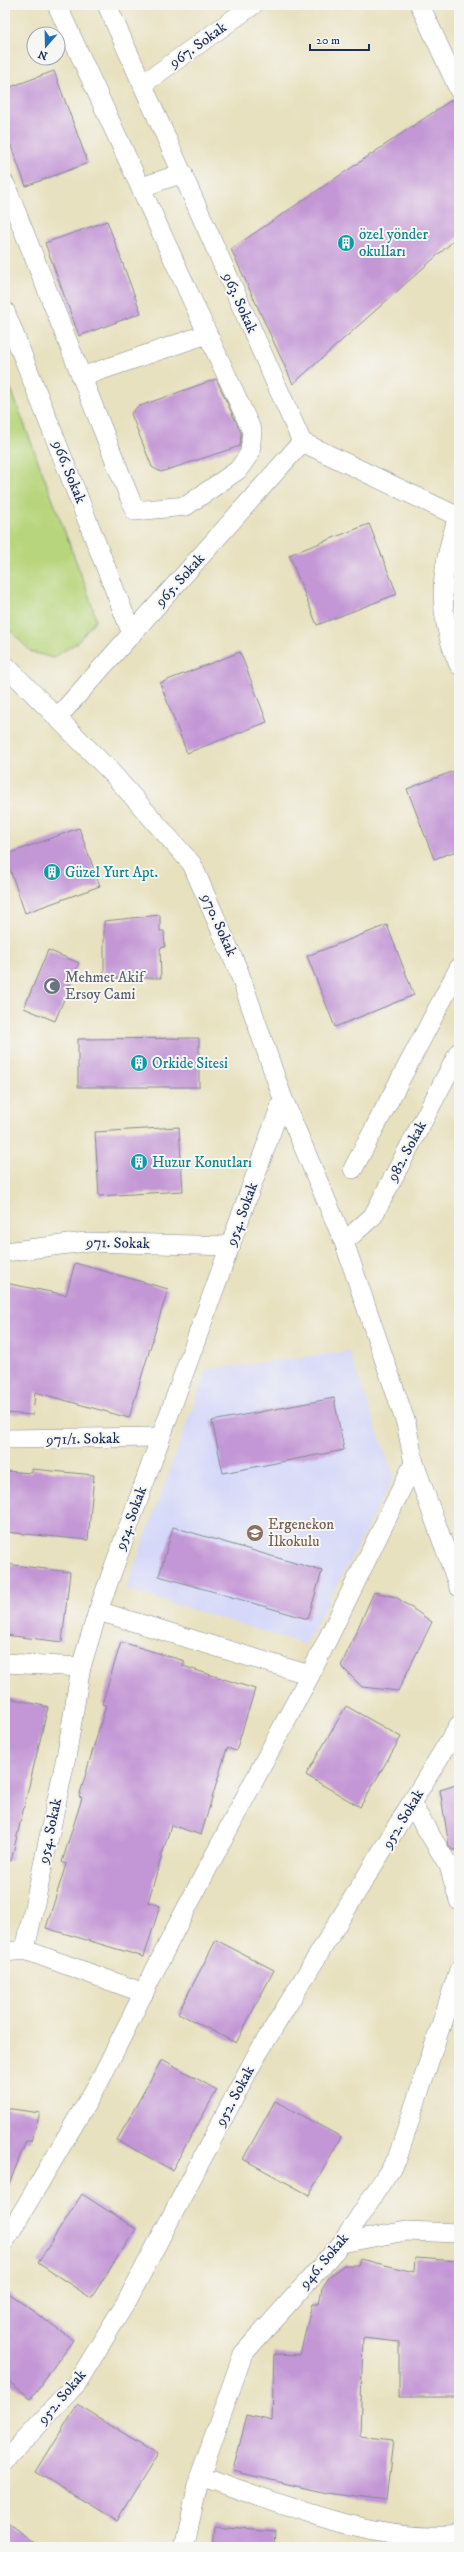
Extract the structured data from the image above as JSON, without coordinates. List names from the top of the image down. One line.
{"streets":{"street":["967. Sokak","963. Sokak","966. Sokak","965. Sokak","970. Sokak","982. Sokak","954. Sokak","971. Sokak","971/1. Sokak","952. Sokak","946. Sokak"]},"crossings":[["967. Sokak","963. Sokak"],["963. Sokak","965. Sokak"],["966. Sokak","965. Sokak"],["965. Sokak","970. Sokak"],["970. Sokak","982. Sokak"],["970. Sokak","954. Sokak"],["954. Sokak","971. Sokak"],["954. Sokak","971/1. Sokak"]],"places":{"building":["özel yönder okulları","Güzel Yurt Apt.","Orkide Sitesi","Huzur Konutları"],"mosque":["Mehmet Akif Ersoy Cami"],"school or university":["Ergenekon İlkokulu"]},"scale_bar":"20 m","north":"bottom"}
